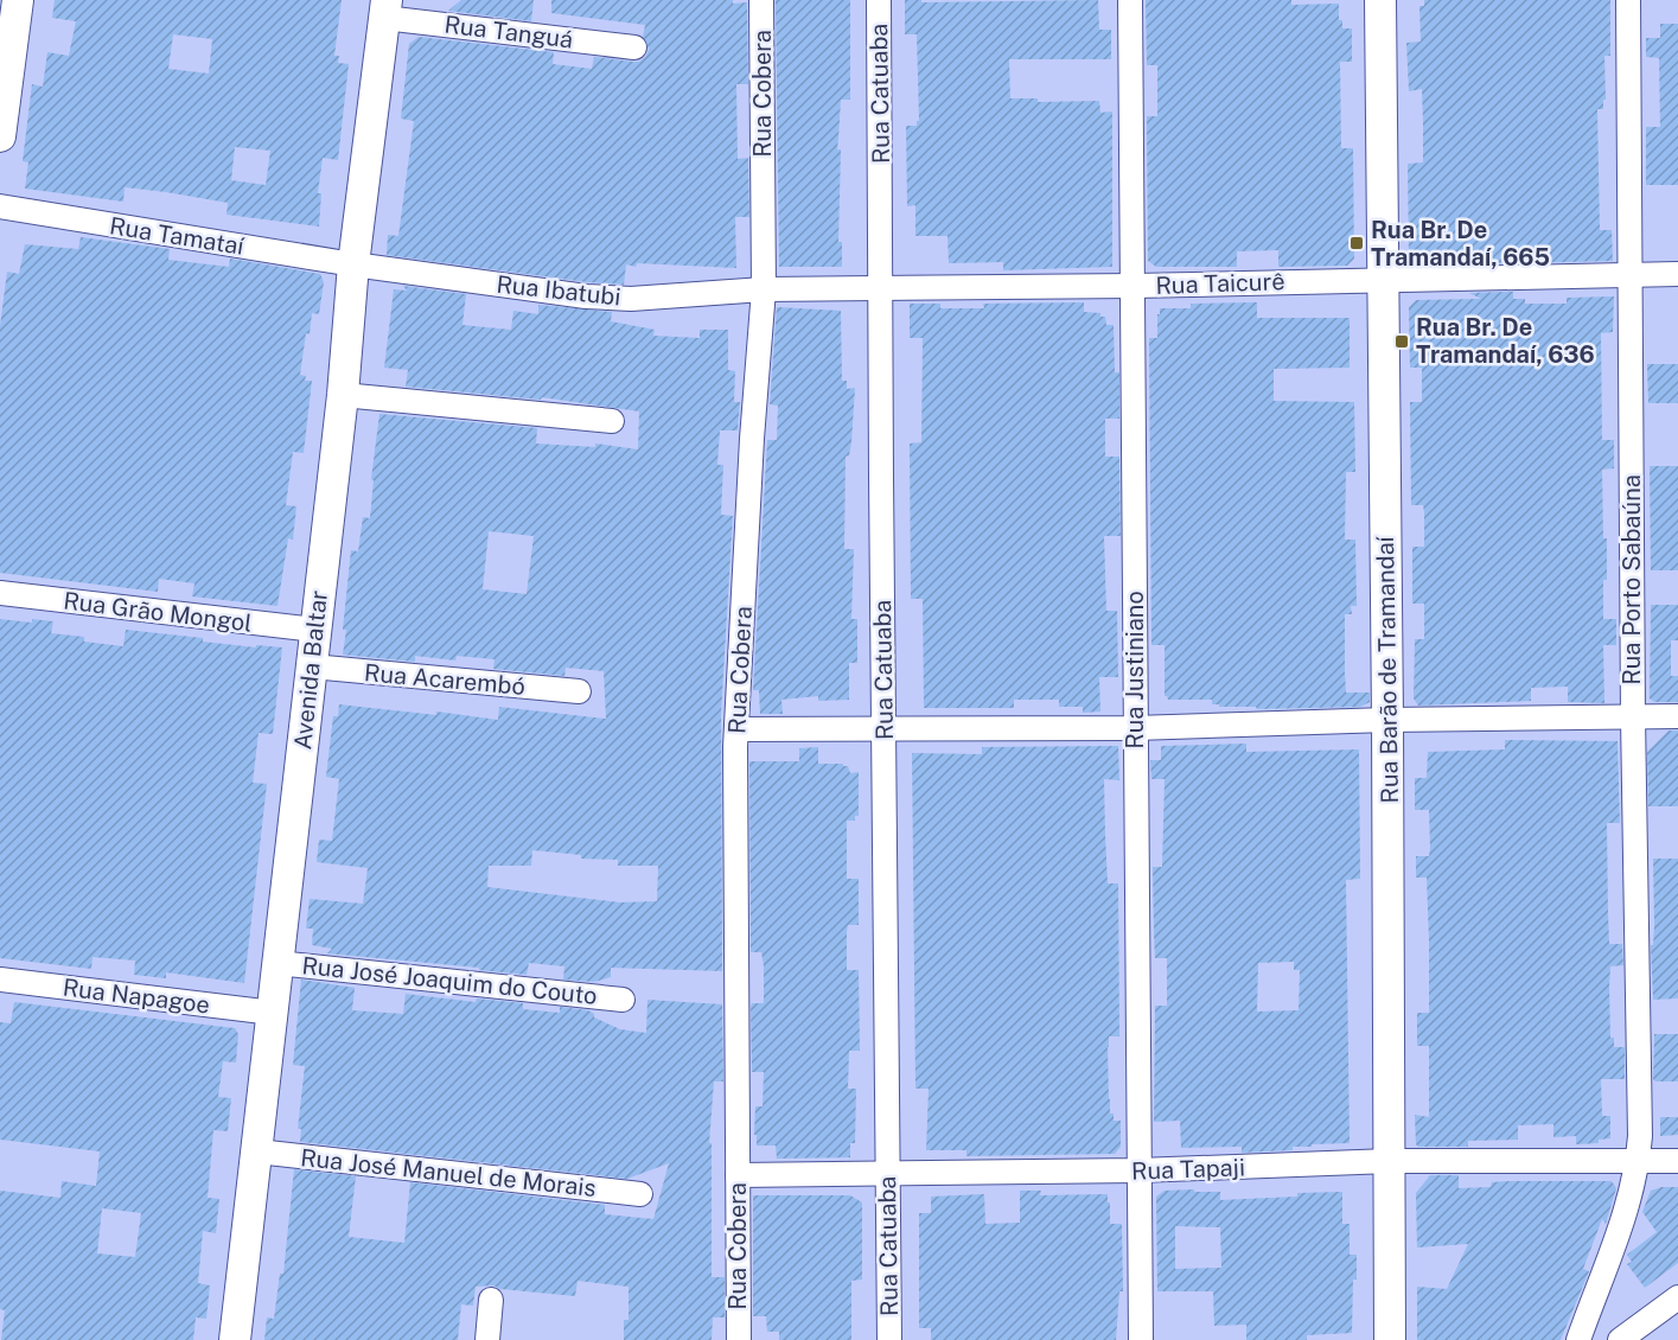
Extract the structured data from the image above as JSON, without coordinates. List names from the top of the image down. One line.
{"streets":{"street":["Rua Tanguá","Rua Cobera","Rua Catuaba","Rua Tamataí","Rua Taicurê","Rua Ibatubi","Rua Porto Sabaúna","Rua Grão Mongol","Avenida Baltar","Rua Justiniano","Rua Barão de Tramandaí","Rua Acarembó","Rua José Joaquim do Couto","Rua Napagoe","Rua Tapaji","Rua José Manuel de Morais"]},"crossings":[["Rua Tanguá","Avenida Baltar"],["Rua Cobera","Rua Taicurê"],["Rua Cobera","Rua Ibatubi"],["Rua Cobera","Rua Tapaji"],["Rua Catuaba","Rua Taicurê"],["Rua Catuaba","Rua Tapaji"],["Rua Tamataí","Rua Ibatubi"],["Rua Tamataí","Avenida Baltar"],["Rua Taicurê","Rua Ibatubi"],["Rua Taicurê","Rua Porto Sabaúna"],["Rua Taicurê","Rua Justiniano"],["Rua Taicurê","Rua Barão de Tramandaí"],["Rua Ibatubi","Avenida Baltar"],["Rua Porto Sabaúna","Rua Tapaji"],["Rua Grão Mongol","Avenida Baltar"],["Avenida Baltar","Rua Acarembó"],["Avenida Baltar","Rua José Joaquim do Couto"],["Avenida Baltar","Rua Napagoe"],["Avenida Baltar","Rua José Manuel de Morais"],["Rua Justiniano","Rua Tapaji"],["Rua Barão de Tramandaí","Rua Tapaji"]],"places":{"transit":["Rua Br. De Tramandaí, 665","Rua Br. De Tramandaí, 636"]}}
